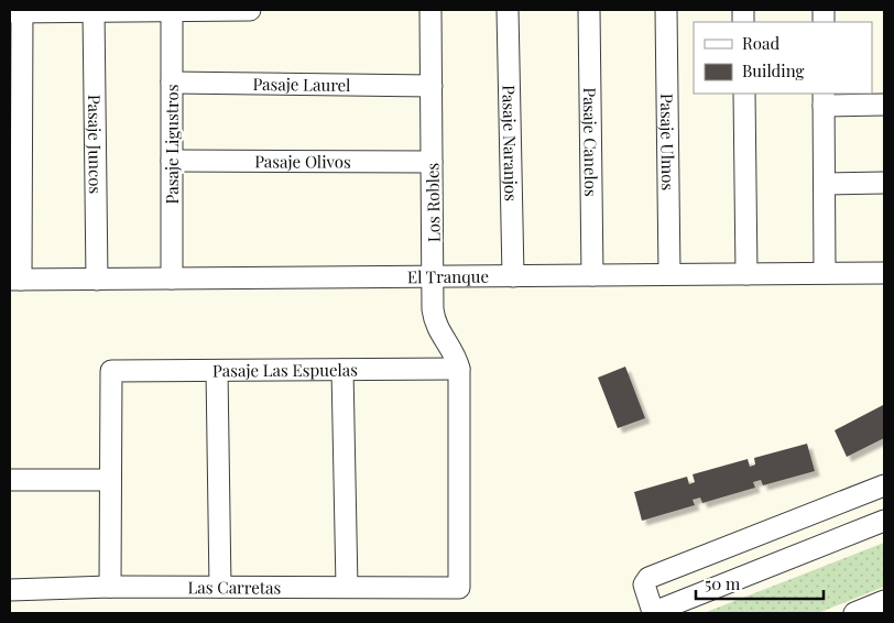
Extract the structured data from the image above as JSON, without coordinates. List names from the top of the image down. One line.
{"streets":{"street":["Pasaje Laurel","Pasaje Canelos","Pasaje Ulmos","Pasaje Naranjos","Pasaje Ligustros","Pasaje Juncos","Pasaje Olivos","Los Robles","El Tranque","Pasaje Las Espuelas","Las Carretas"]},"crossings":[["Pasaje Laurel","Pasaje Ligustros"],["Pasaje Laurel","Los Robles"],["Pasaje Canelos","El Tranque"],["Pasaje Ulmos","El Tranque"],["Pasaje Naranjos","El Tranque"],["Pasaje Ligustros","Pasaje Olivos"],["Pasaje Ligustros","El Tranque"],["Pasaje Juncos","El Tranque"],["Pasaje Olivos","Los Robles"],["Los Robles","El Tranque"],["Los Robles","Pasaje Las Espuelas"],["Los Robles","Las Carretas"]],"legend":["Road","Building"],"scale_bar":"50 m"}
